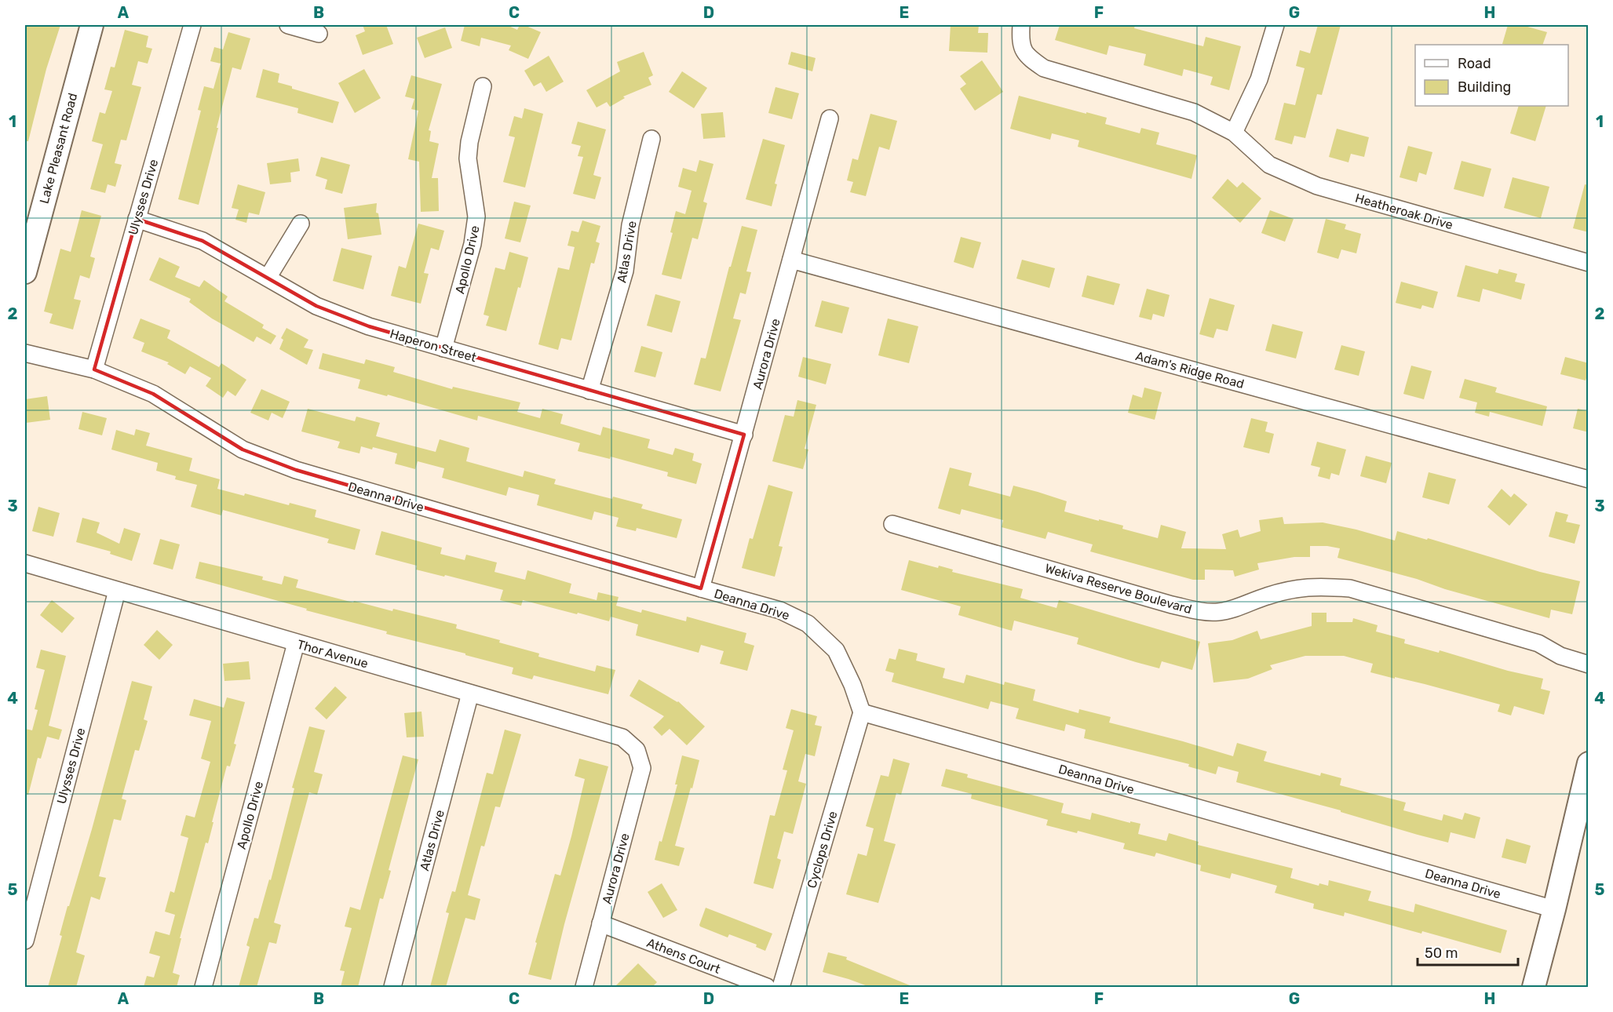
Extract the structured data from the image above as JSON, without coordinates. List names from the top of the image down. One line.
{"streets":{"street":["Lake Pleasant Road","Ulysses Drive","Heatheroak Drive","Atlas Drive","Apollo Drive","Haperon Street","Aurora Drive","Adam's Ridge Road","Deanna Drive","Wekiva Reserve Boulevard","Thor Avenue","Cyclops Drive","Athens Court"]},"crossings":[["Ulysses Drive","Haperon Street"],["Ulysses Drive","Deanna Drive"],["Ulysses Drive","Thor Avenue"],["Atlas Drive","Haperon Street"],["Atlas Drive","Thor Avenue"],["Apollo Drive","Haperon Street"],["Apollo Drive","Thor Avenue"],["Haperon Street","Aurora Drive"],["Aurora Drive","Adam's Ridge Road"],["Aurora Drive","Deanna Drive"],["Aurora Drive","Thor Avenue"],["Aurora Drive","Athens Court"],["Deanna Drive","Cyclops Drive"]],"legend":["Road","Building"],"scale_bar":"50 m","grid":{"columns":["A","B","C","D","E","F","G","H"],"rows":["1","2","3","4","5"]}}
